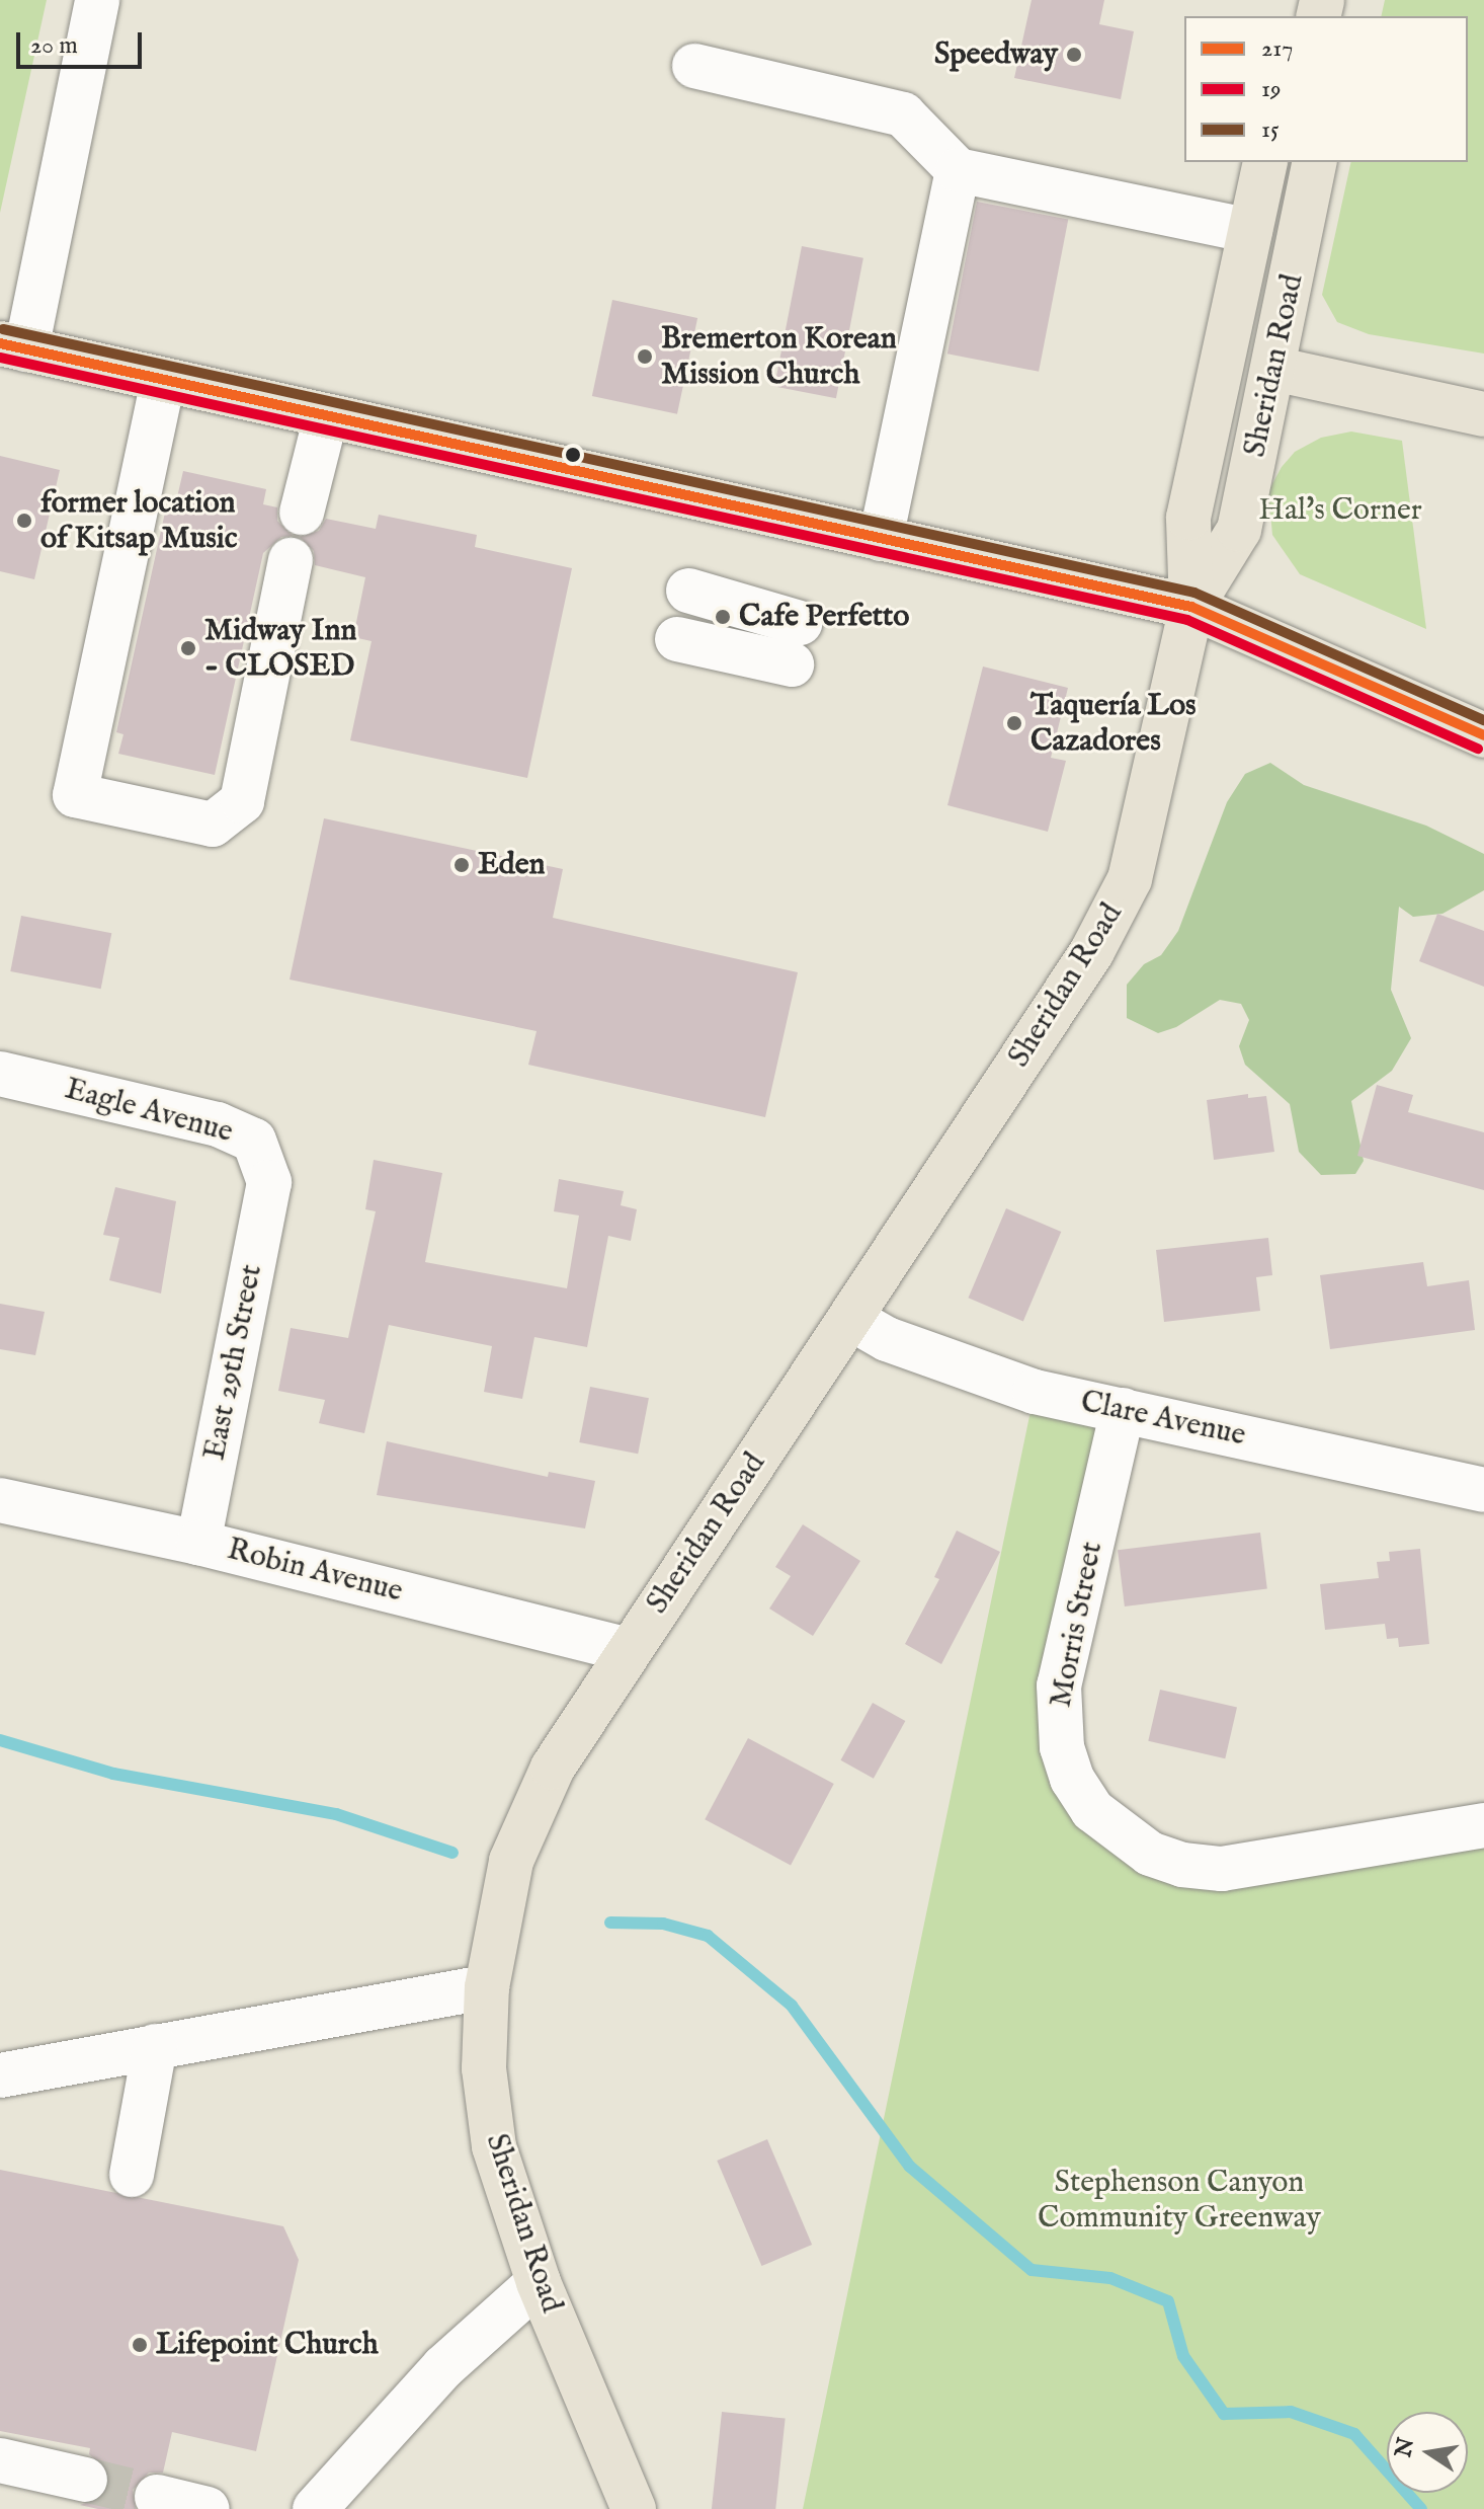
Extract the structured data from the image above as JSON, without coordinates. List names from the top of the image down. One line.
{"streets":{"main road":["Sheridan Road"],"street":["Eagle Avenue","East 29th Street","Clare Avenue","Robin Avenue","Morris Street"]},"crossings":[["Sheridan Road","Clare Avenue"],["Sheridan Road","Robin Avenue"],["Eagle Avenue","East 29th Street"],["East 29th Street","Robin Avenue"],["Clare Avenue","Morris Street"]],"parks":["Hal's Corner","Stephenson Canyon Community Greenway"],"places":["Speedway","Bremerton Korean Mission Church","former location of Kitsap Music","Cafe Perfetto","Midway Inn - CLOSED","Taquería Los Cazadores","Eden","Lifepoint Church"],"lines":["transit line 15","transit line 217","transit line 19"],"legend":["217","19","15"],"scale_bar":"20 m","north":"left"}
